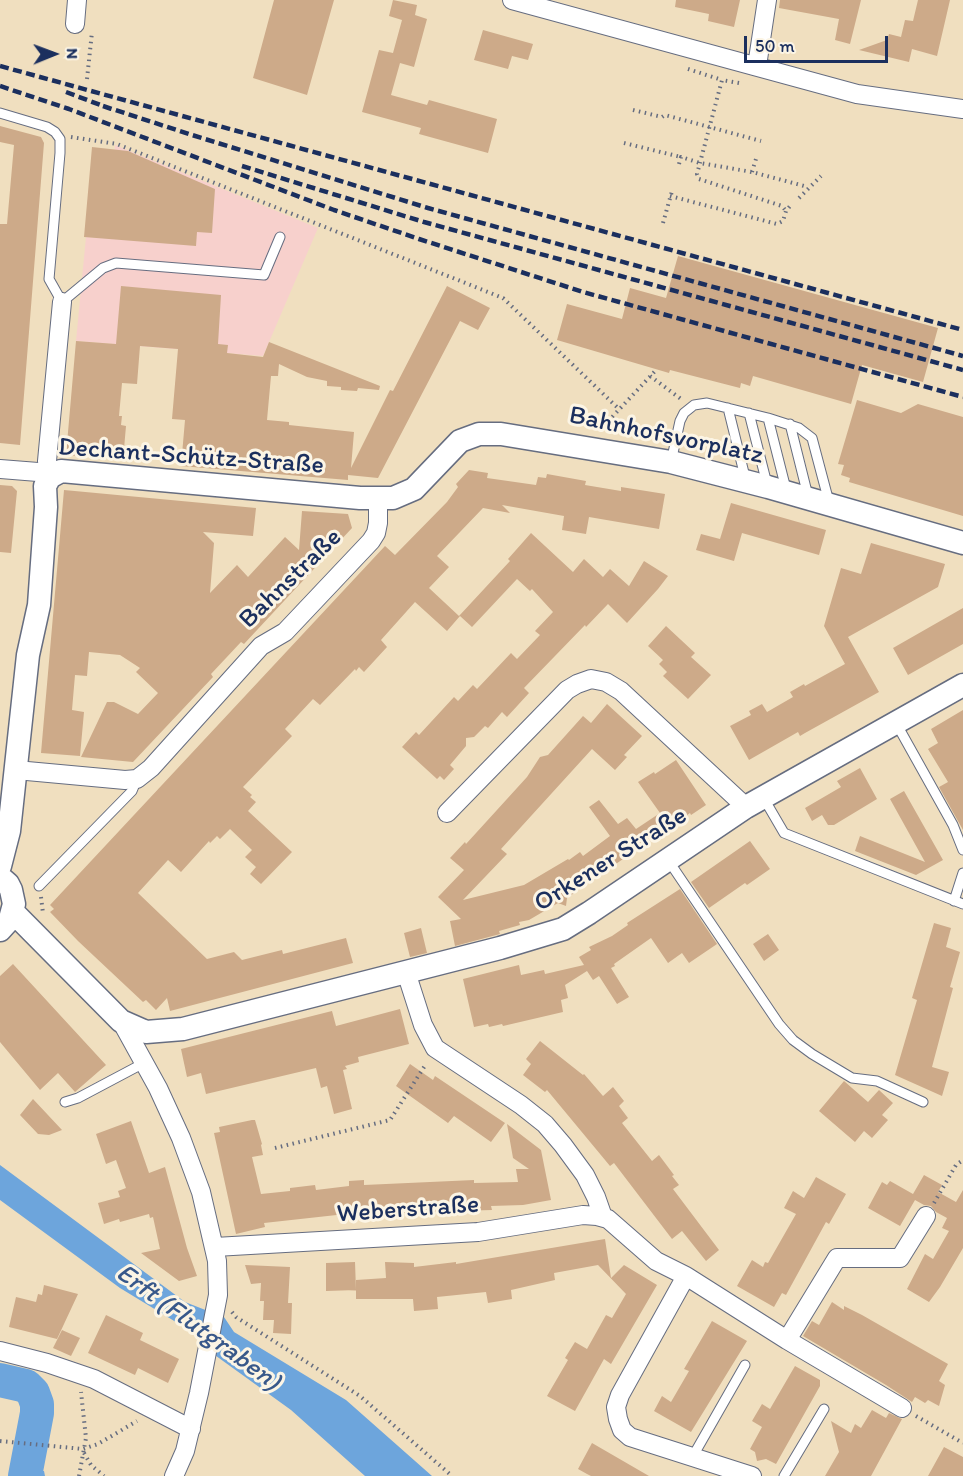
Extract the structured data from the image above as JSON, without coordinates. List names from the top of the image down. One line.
{"streets":{"street":["Bahnhofsvorplatz","Dechant-Schütz-Straße","Bahnstraße","Orkener Straße","Weberstraße"]},"crossings":[["Bahnhofsvorplatz","Dechant-Schütz-Straße"],["Bahnhofsvorplatz","Bahnstraße"],["Dechant-Schütz-Straße","Bahnstraße"]],"water":["Erft (Flutgraben)"],"scale_bar":"50 m","north":"right"}
